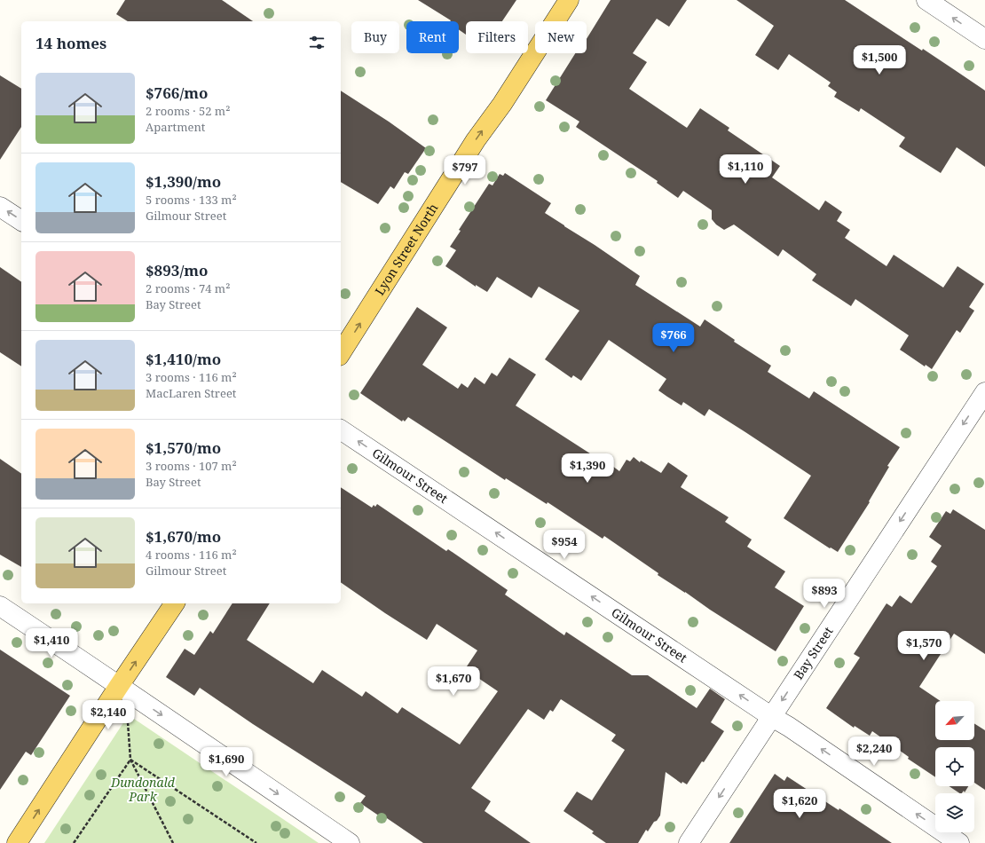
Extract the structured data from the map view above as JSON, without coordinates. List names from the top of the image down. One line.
{"streets":{"main road":["Lyon Street North"],"street":["Gilmour Street","Bay Street"]},"crossings":[["Gilmour Street","Bay Street"]],"one_way":["Lyon Street North","Gilmour Street","Bay Street"],"parks":["Dundonald Park"],"north":"bottom left","page":{"chip":["Buy","Rent","Filters","New"],"heading":"14 homes","price":["$1,500","$1,110","$797","$766","$1,390","$954","$893","$1,410","$1,570","$1,670","$2,140","$2,240","$1,690","$1,620"],"list":[{"name":"$766/mo","note":"2 rooms · 52 m² · Apartment"},{"name":"$1,390/mo","note":"5 rooms · 133 m² · Gilmour Street"},{"name":"$893/mo","note":"2 rooms · 74 m² · Bay Street"},{"name":"$1,410/mo","note":"3 rooms · 116 m² · MacLaren Street"},{"name":"$1,570/mo","note":"3 rooms · 107 m² · Bay Street"},{"name":"$1,670/mo","note":"4 rooms · 116 m² · Gilmour Street"}]}}
